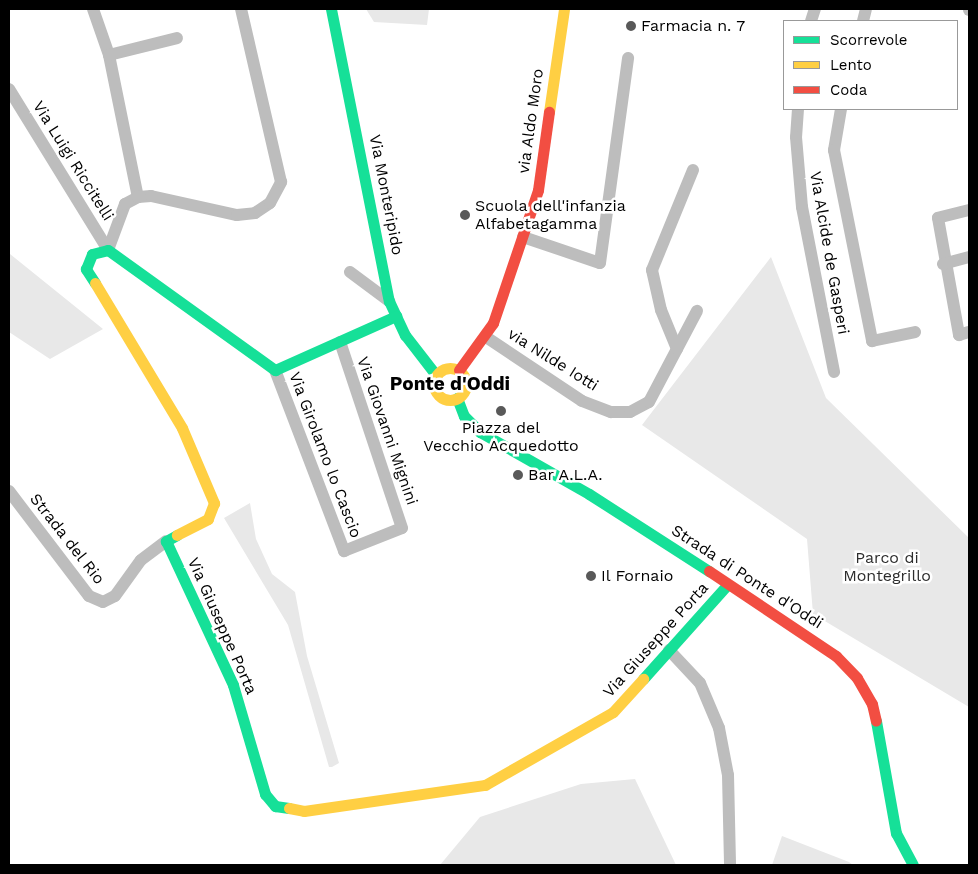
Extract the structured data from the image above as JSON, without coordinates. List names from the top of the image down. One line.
{"streets":{"street":["via Aldo Moro","Via Luigi Riccitelli","Via Monteripido","Via Alcide de Gasperi","via Nilde Iotti","Via Giovanni Mignini","Via Girolamo lo Cascio","Strada del Rio","Strada di Ponte d'Oddi","Via Giuseppe Porta"]},"crossings":[["via Aldo Moro","Via Monteripido"],["via Aldo Moro","via Nilde Iotti"],["via Aldo Moro","Strada di Ponte d'Oddi"],["Via Monteripido","Strada di Ponte d'Oddi"],["Via Giovanni Mignini","Via Girolamo lo Cascio"],["Strada del Rio","Via Giuseppe Porta"],["Strada di Ponte d'Oddi","Via Giuseppe Porta"]],"districts":["Ponte d'Oddi"],"parks":["Parco di Montegrillo"],"places":["Farmacia n. 7","Scuola dell'infanzia Alfabetagamma","Piazza del Vecchio Acquedotto","Bar A.L.A.","Il Fornaio"],"legend":["Scorrevole","Lento","Coda"]}
